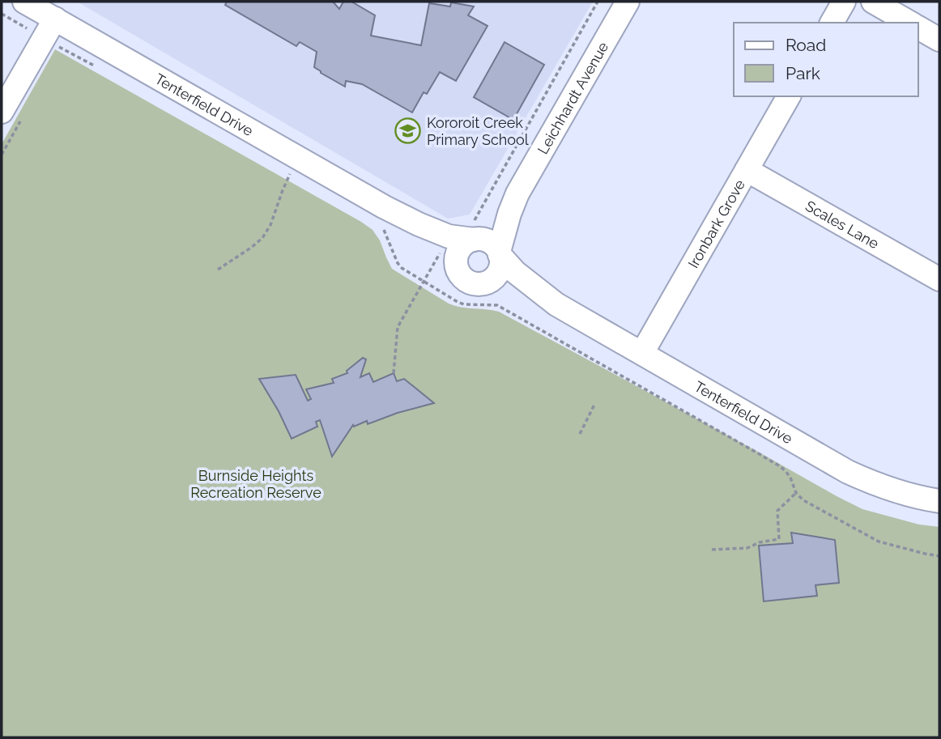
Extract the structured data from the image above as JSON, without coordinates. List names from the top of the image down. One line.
{"streets":{"street":["Leichhardt Avenue","Tenterfield Drive","Ironbark Grove","Scales Lane"]},"crossings":[["Leichhardt Avenue","Tenterfield Drive"],["Tenterfield Drive","Ironbark Grove"],["Ironbark Grove","Scales Lane"]],"parks":["Burnside Heights Recreation Reserve"],"places":{"school or university":["Kororoit Creek Primary School"]},"legend":["Road","Park"]}
